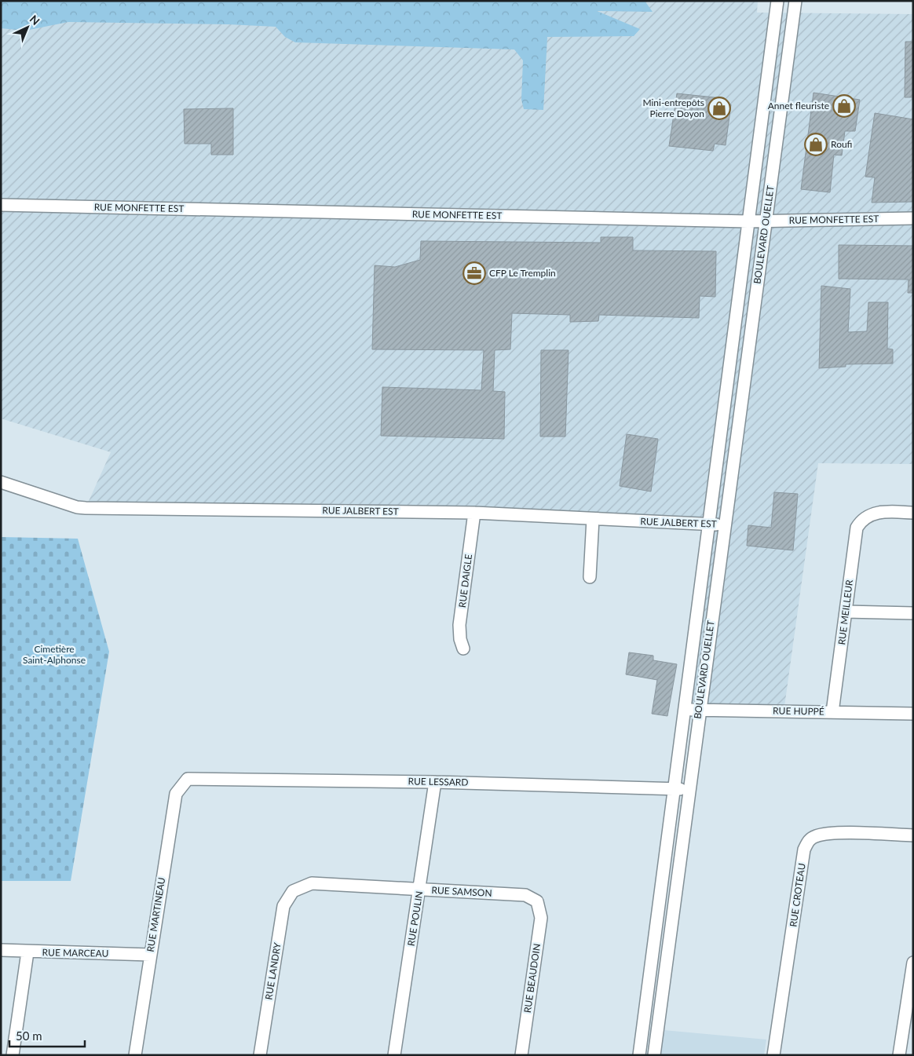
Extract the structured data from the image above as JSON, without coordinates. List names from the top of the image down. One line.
{"streets":{"street":["RUE MONFETTE EST","BOULEVARD OUELLET","RUE JALBERT EST","RUE DAIGLE","RUE MEILLEUR","RUE HUPPÉ","RUE LESSARD","RUE SAMSON","RUE CROTEAU","RUE MARTINEAU","RUE POULIN","RUE MARCEAU","RUE LANDRY","RUE BEAUDOIN"]},"crossings":[["RUE MONFETTE EST","BOULEVARD OUELLET"],["BOULEVARD OUELLET","RUE JALBERT EST"],["BOULEVARD OUELLET","RUE HUPPÉ"],["BOULEVARD OUELLET","RUE LESSARD"],["RUE JALBERT EST","RUE DAIGLE"],["RUE MEILLEUR","RUE HUPPÉ"],["RUE LESSARD","RUE MARTINEAU"],["RUE LESSARD","RUE POULIN"],["RUE SAMSON","RUE POULIN"],["RUE SAMSON","RUE LANDRY"],["RUE SAMSON","RUE BEAUDOIN"],["RUE MARTINEAU","RUE MARCEAU"]],"parks":["Cimetière Saint-Alphonse"],"places":{"shop":["Annet fleuriste","Mini-entrepôts Pierre Doyon","Roufi"],"office":["CFP Le Tremplin"]},"scale_bar":"50 m","north":"top right"}
